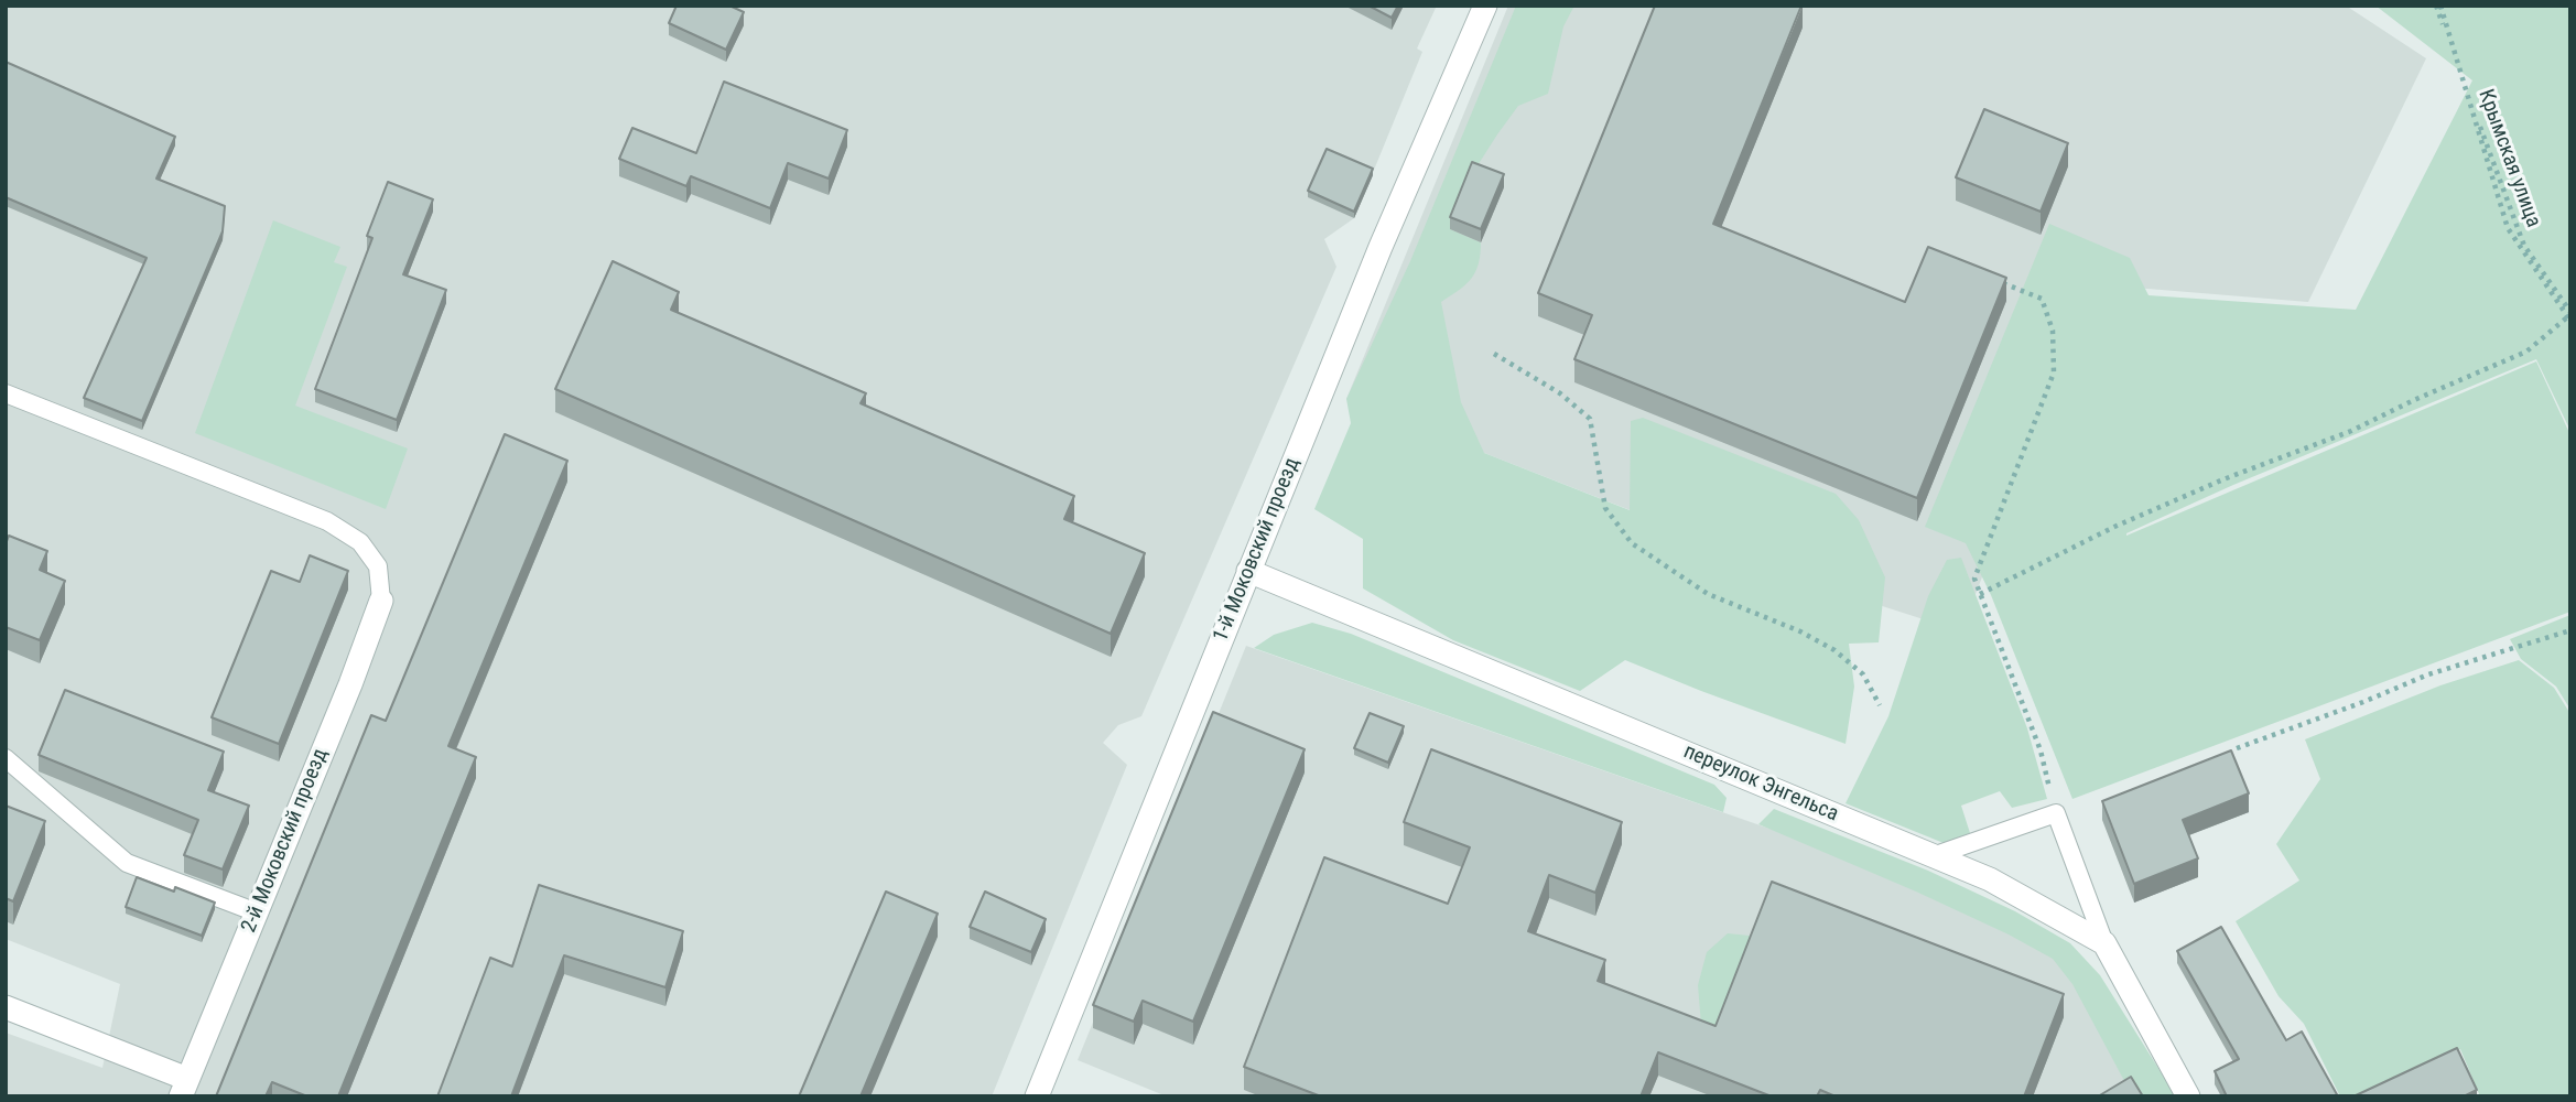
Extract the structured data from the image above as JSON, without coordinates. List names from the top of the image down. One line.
{"streets":{"street":["1-й Моковский проезд","переулок Энгельса","2-й Моковский проезд"]},"crossings":[["1-й Моковский проезд","переулок Энгельса"]]}
